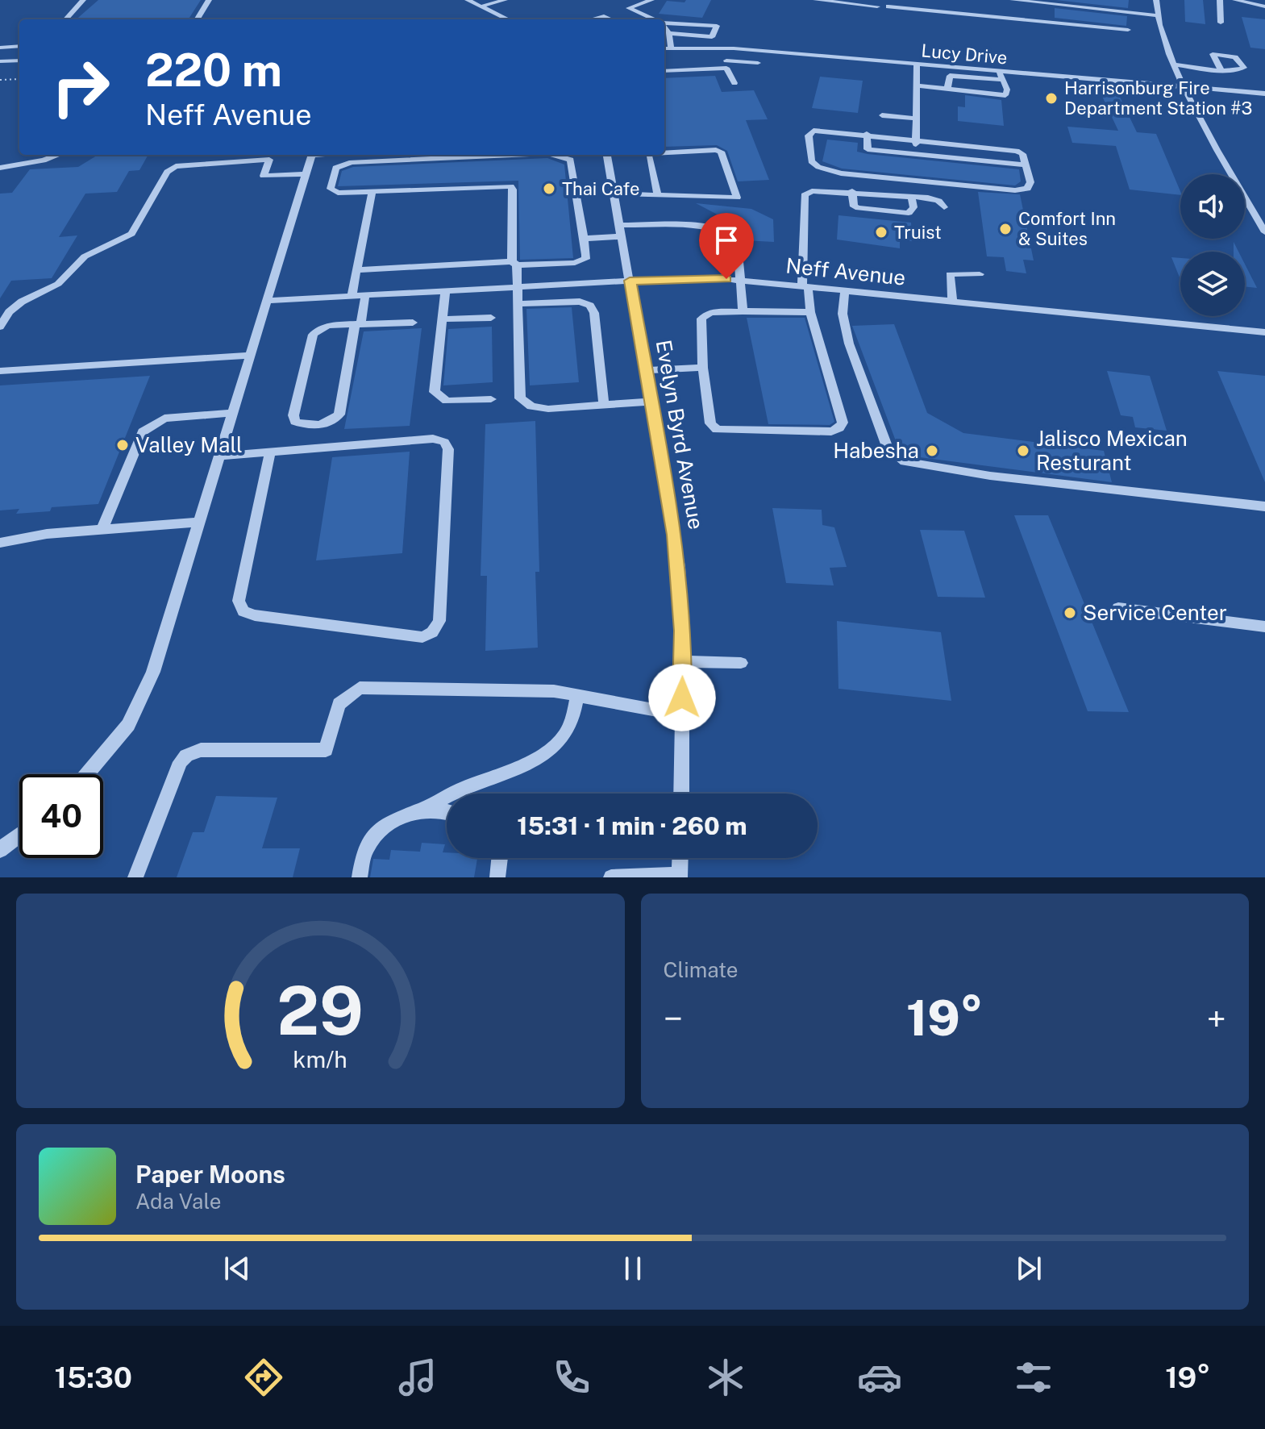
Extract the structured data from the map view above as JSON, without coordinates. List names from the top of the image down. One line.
{"streets":{"street":["Lucy Drive","Neff Avenue","Evelyn Byrd Avenue"]},"crossings":[["Neff Avenue","Evelyn Byrd Avenue"]],"places":["Harrisonburg Fire Department Station #3","Thai Cafe","Comfort Inn & Suites","Truist","Valley Mall","Habesha","Jalisco Mexican Resturant","Service Center"],"page":{"turn":["220 m","Neff Avenue"],"limit":"40","trip":"15:31 · 1 min · 260 m","tile":"Climate","heat":["−","19°","+"],"song":["Paper Moons","Ada Vale"],"tabs":["15:30","19°"],"gauge":["29","km/h"]}}
